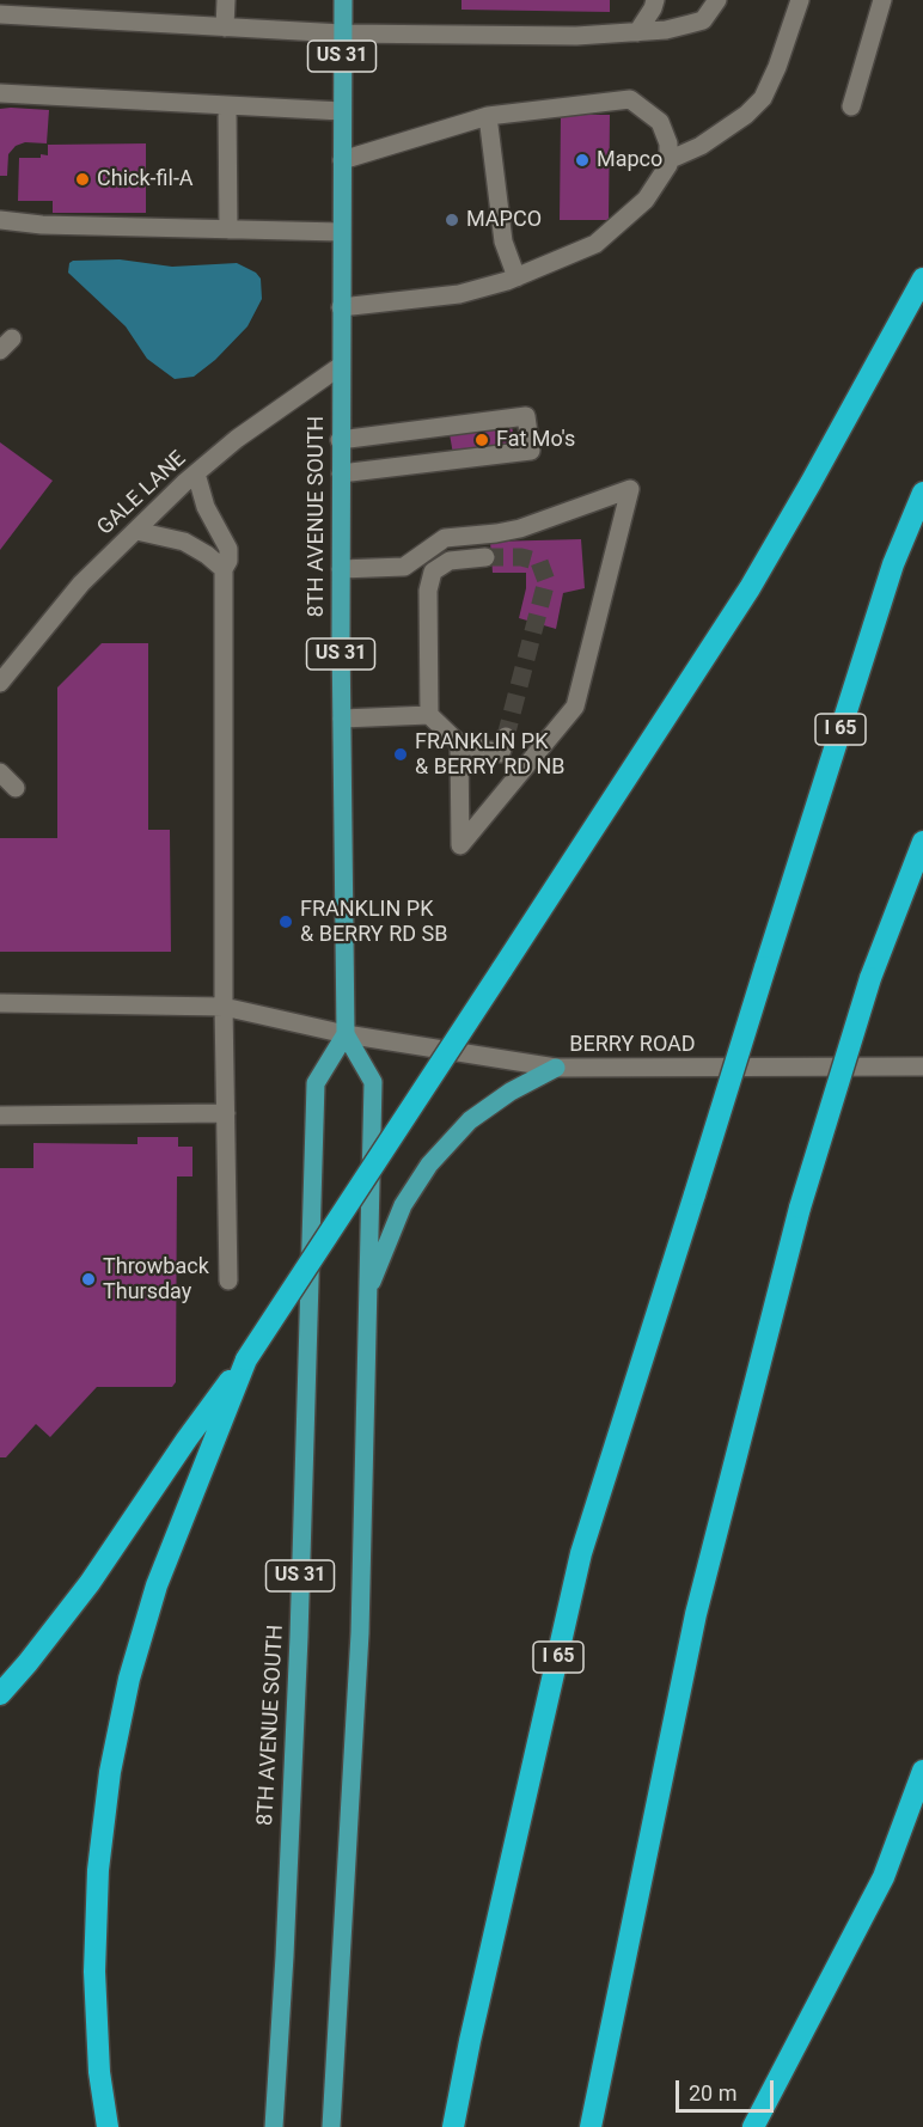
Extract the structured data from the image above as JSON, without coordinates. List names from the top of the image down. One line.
{"streets":{"highway":["I 65"],"main road":["US 31","8TH AVENUE SOUTH"],"street":["GALE LANE","BERRY ROAD"]},"crossings":[["GALE LANE","8TH AVENUE SOUTH"],["8TH AVENUE SOUTH","BERRY ROAD"]],"places":["Mapco","Chick-fil-A","MAPCO","Fat Mo's","FRANKLIN PK & BERRY RD NB","FRANKLIN PK & BERRY RD SB","Throwback Thursday"],"scale_bar":"20 m"}
